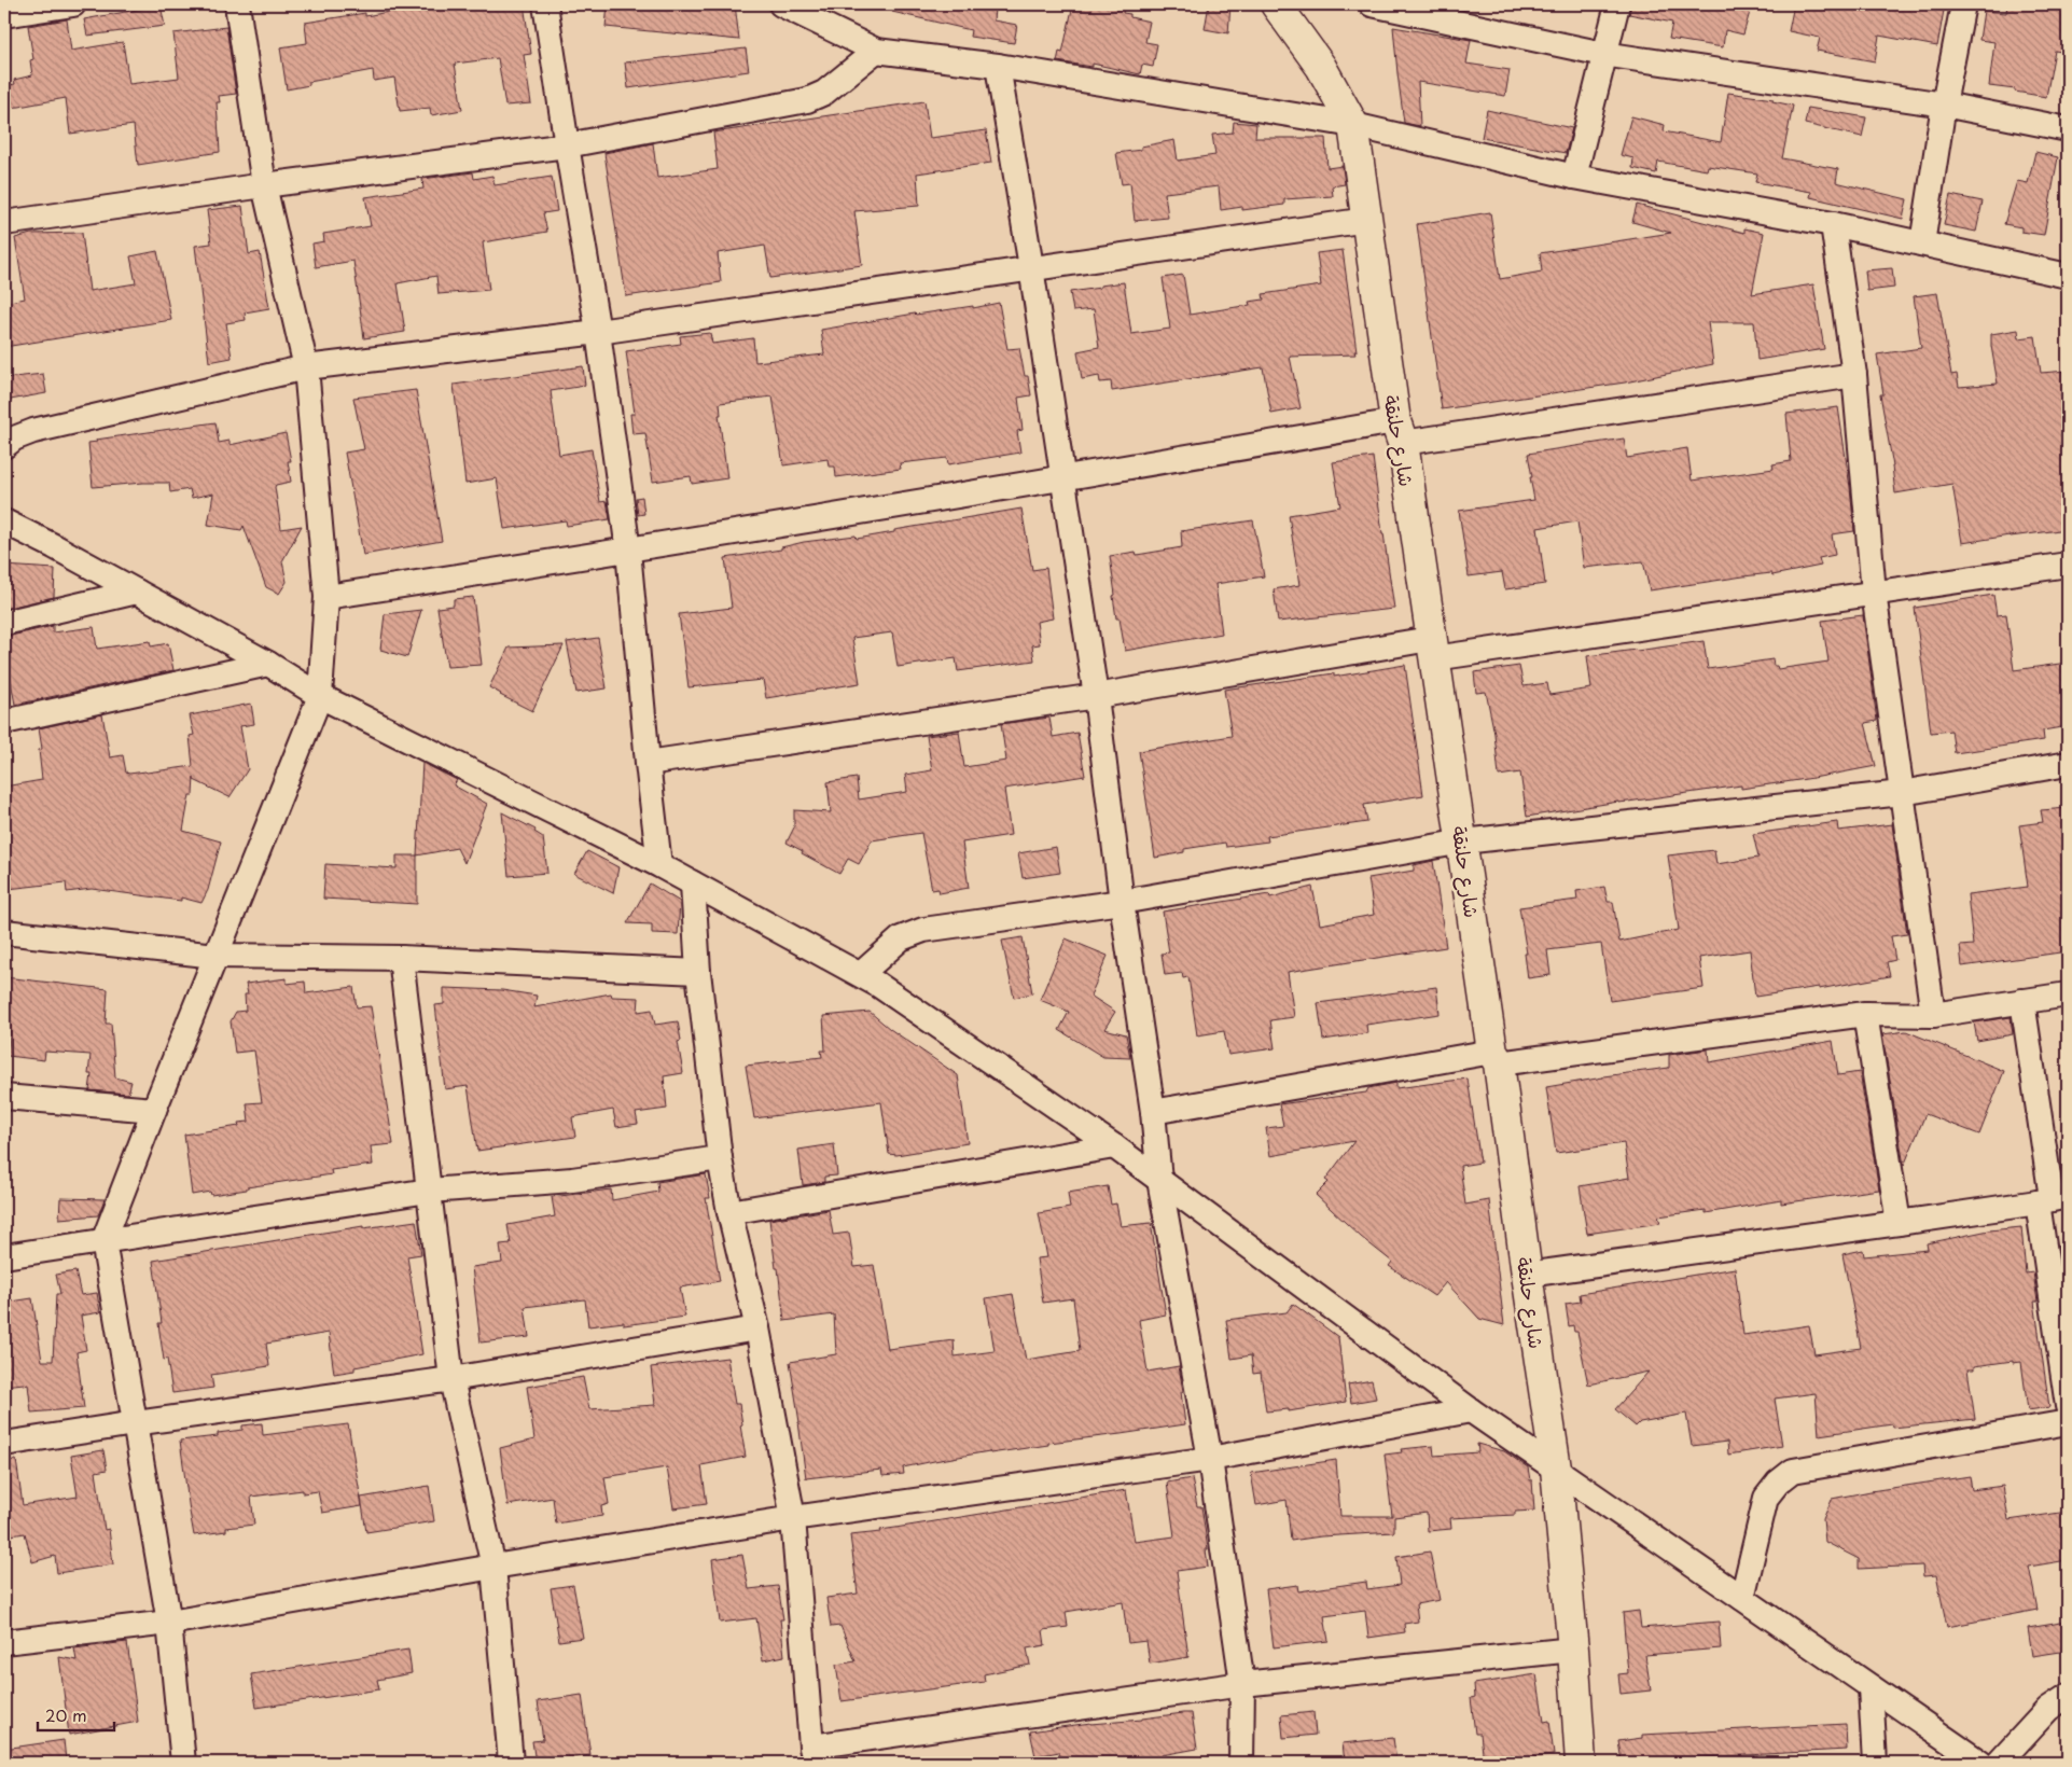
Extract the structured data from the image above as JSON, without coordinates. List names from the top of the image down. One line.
{"streets":{"street":["شارع حلنقة"]},"scale_bar":"20 m"}
